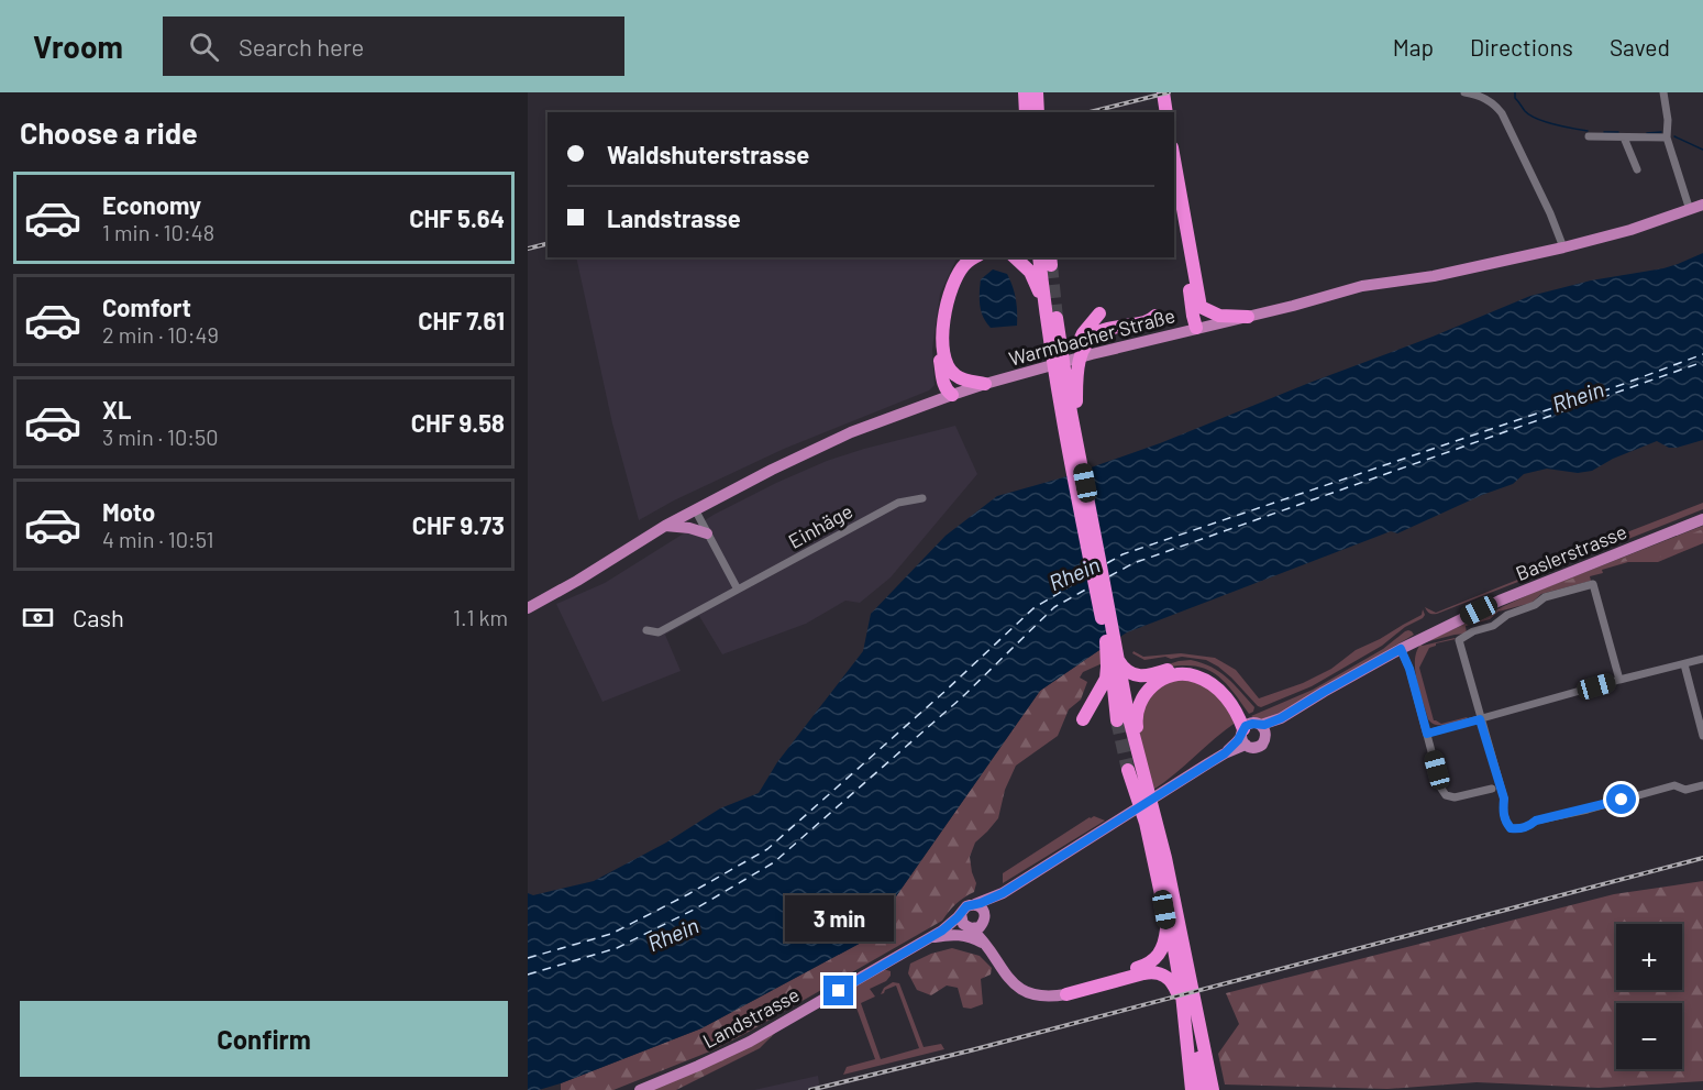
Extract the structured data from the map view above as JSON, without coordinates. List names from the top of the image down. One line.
{"streets":{"main road":["Warmbacher Straße","Baslerstrasse","Landstrasse"],"street":["Einhäge"]},"crossings":[["Baslerstrasse","Landstrasse"]],"water":["Rhein"],"page":{"header":"Vroom","search":"Search here","nav":["Map","Directions","Saved"],"heading":"Choose a ride","banner":["Waldshuterstrasse","Landstrasse"],"list":[{"name":"Economy","note":"1 min · 10:48","value":"CHF 5.64"},{"name":"Comfort","note":"2 min · 10:49","value":"CHF 7.61"},{"name":"XL","note":"3 min · 10:50","value":"CHF 9.58"},{"name":"Moto","note":"4 min · 10:51","value":"CHF 9.73"}],"pay":["Cash","1.1 km"],"bubble":"3 min","map_buttons":["+","−"],"buttons":"Confirm"}}
